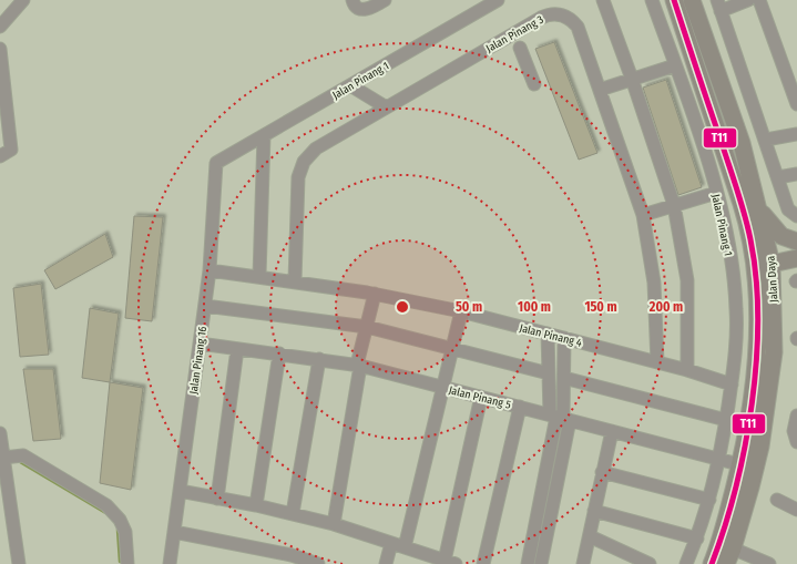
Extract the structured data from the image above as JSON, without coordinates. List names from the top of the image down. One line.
{"streets":{"main road":["Jalan Daya"],"street":["Jalan Pinang 3","Jalan Pinang 1","Jalan Pinang 4","Jalan Pinang 16","Jalan Pinang 5"]},"crossings":[["Jalan Pinang 3","Jalan Pinang 4"],["Jalan Pinang 1","Jalan Pinang 4"],["Jalan Pinang 1","Jalan Pinang 16"],["Jalan Pinang 1","Jalan Pinang 5"],["Jalan Daya","Jalan Pinang 5"],["Jalan Pinang 4","Jalan Pinang 16"],["Jalan Pinang 16","Jalan Pinang 5"]],"lines":["transit line T11"],"rings":["50 m","100 m","150 m","200 m"]}
